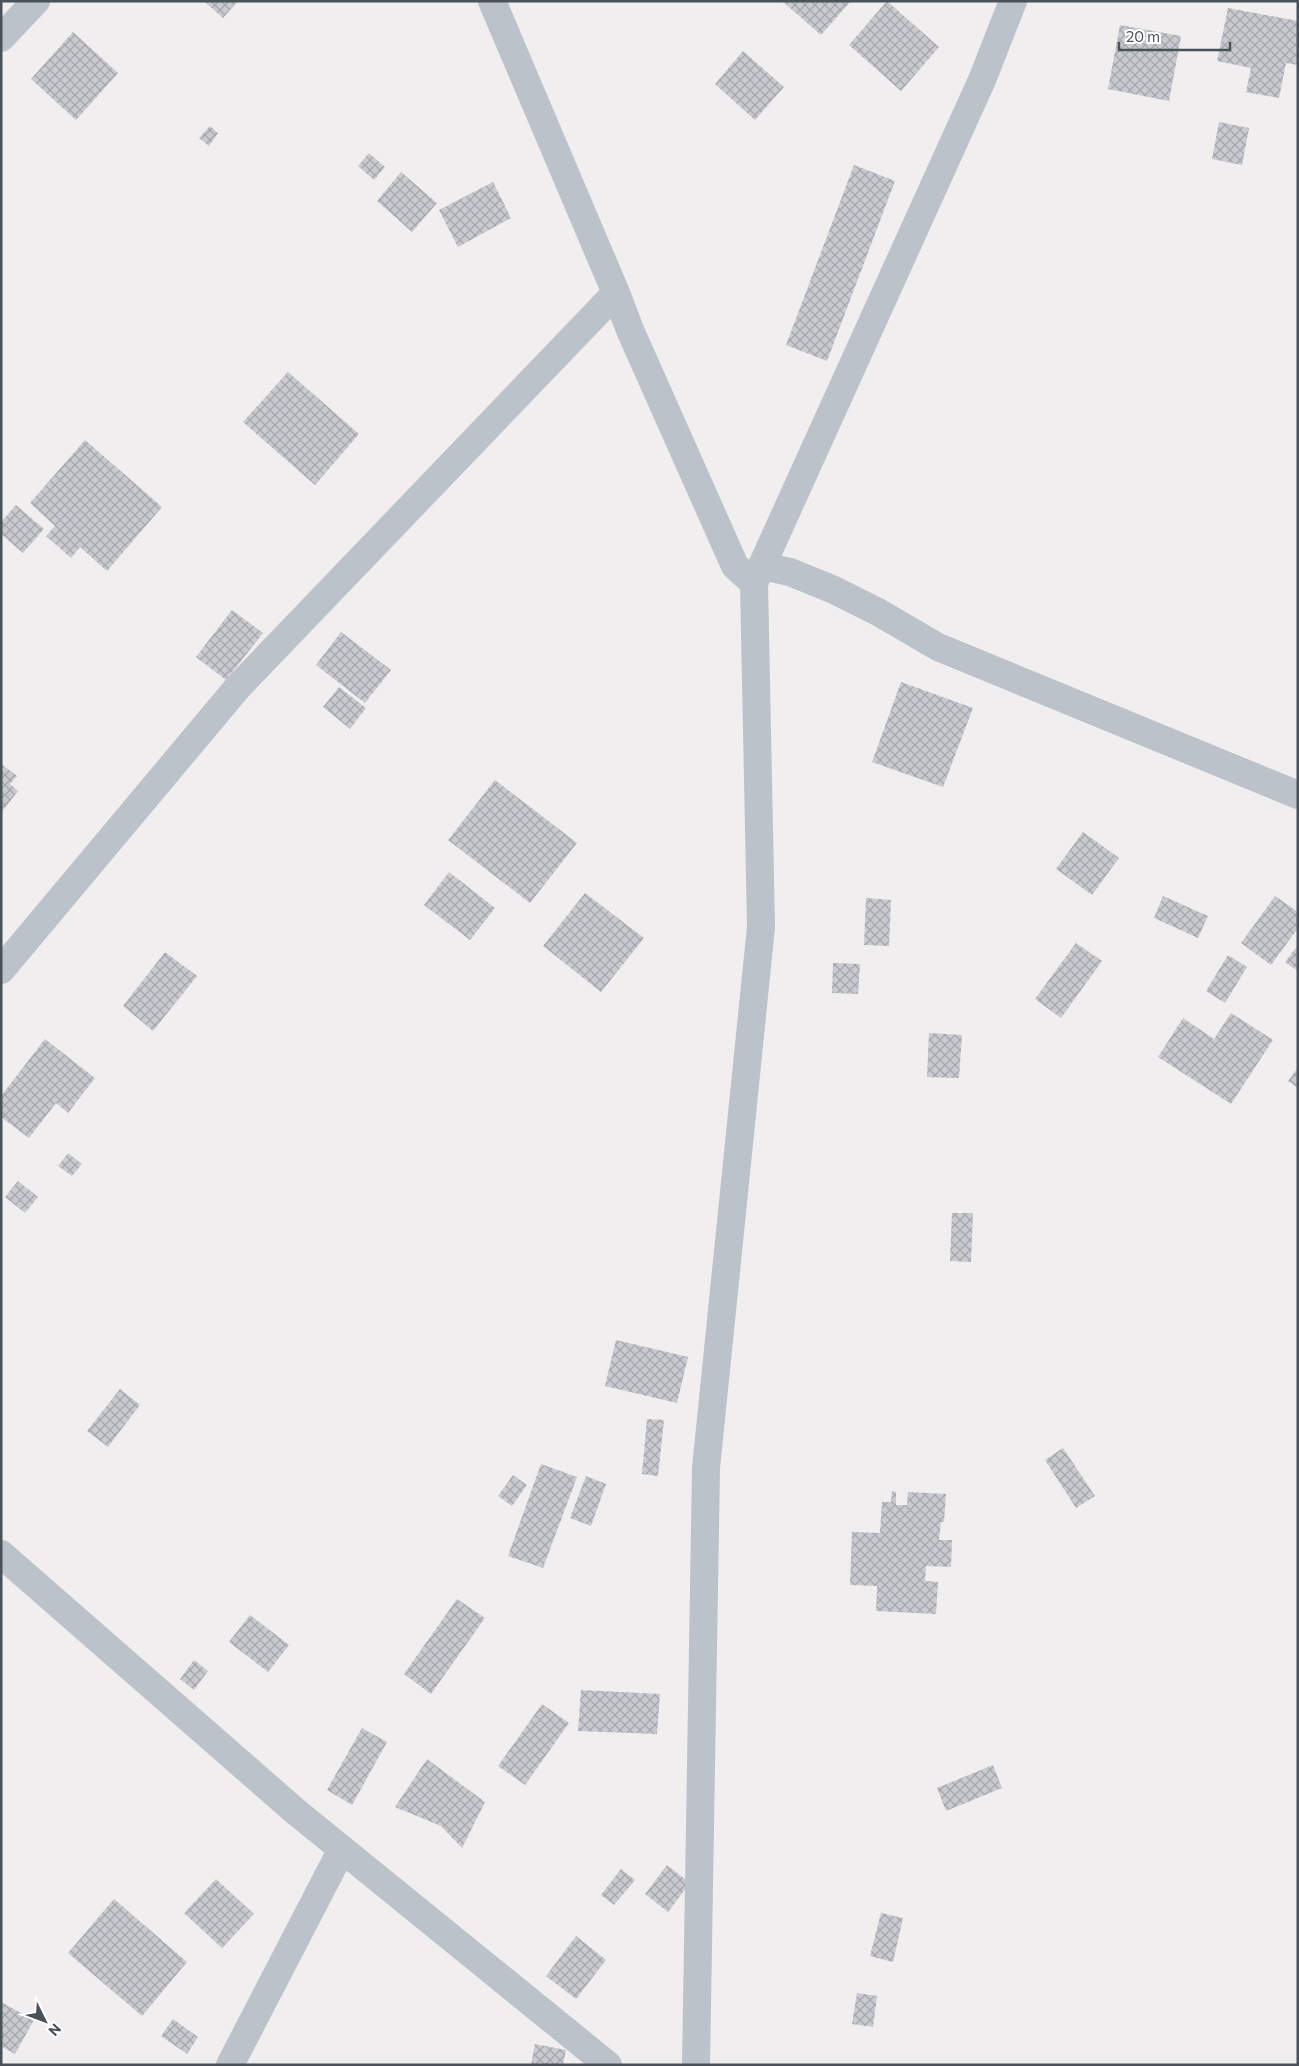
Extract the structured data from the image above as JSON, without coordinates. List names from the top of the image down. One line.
{"scale_bar":"20 m","north":"bottom right"}
